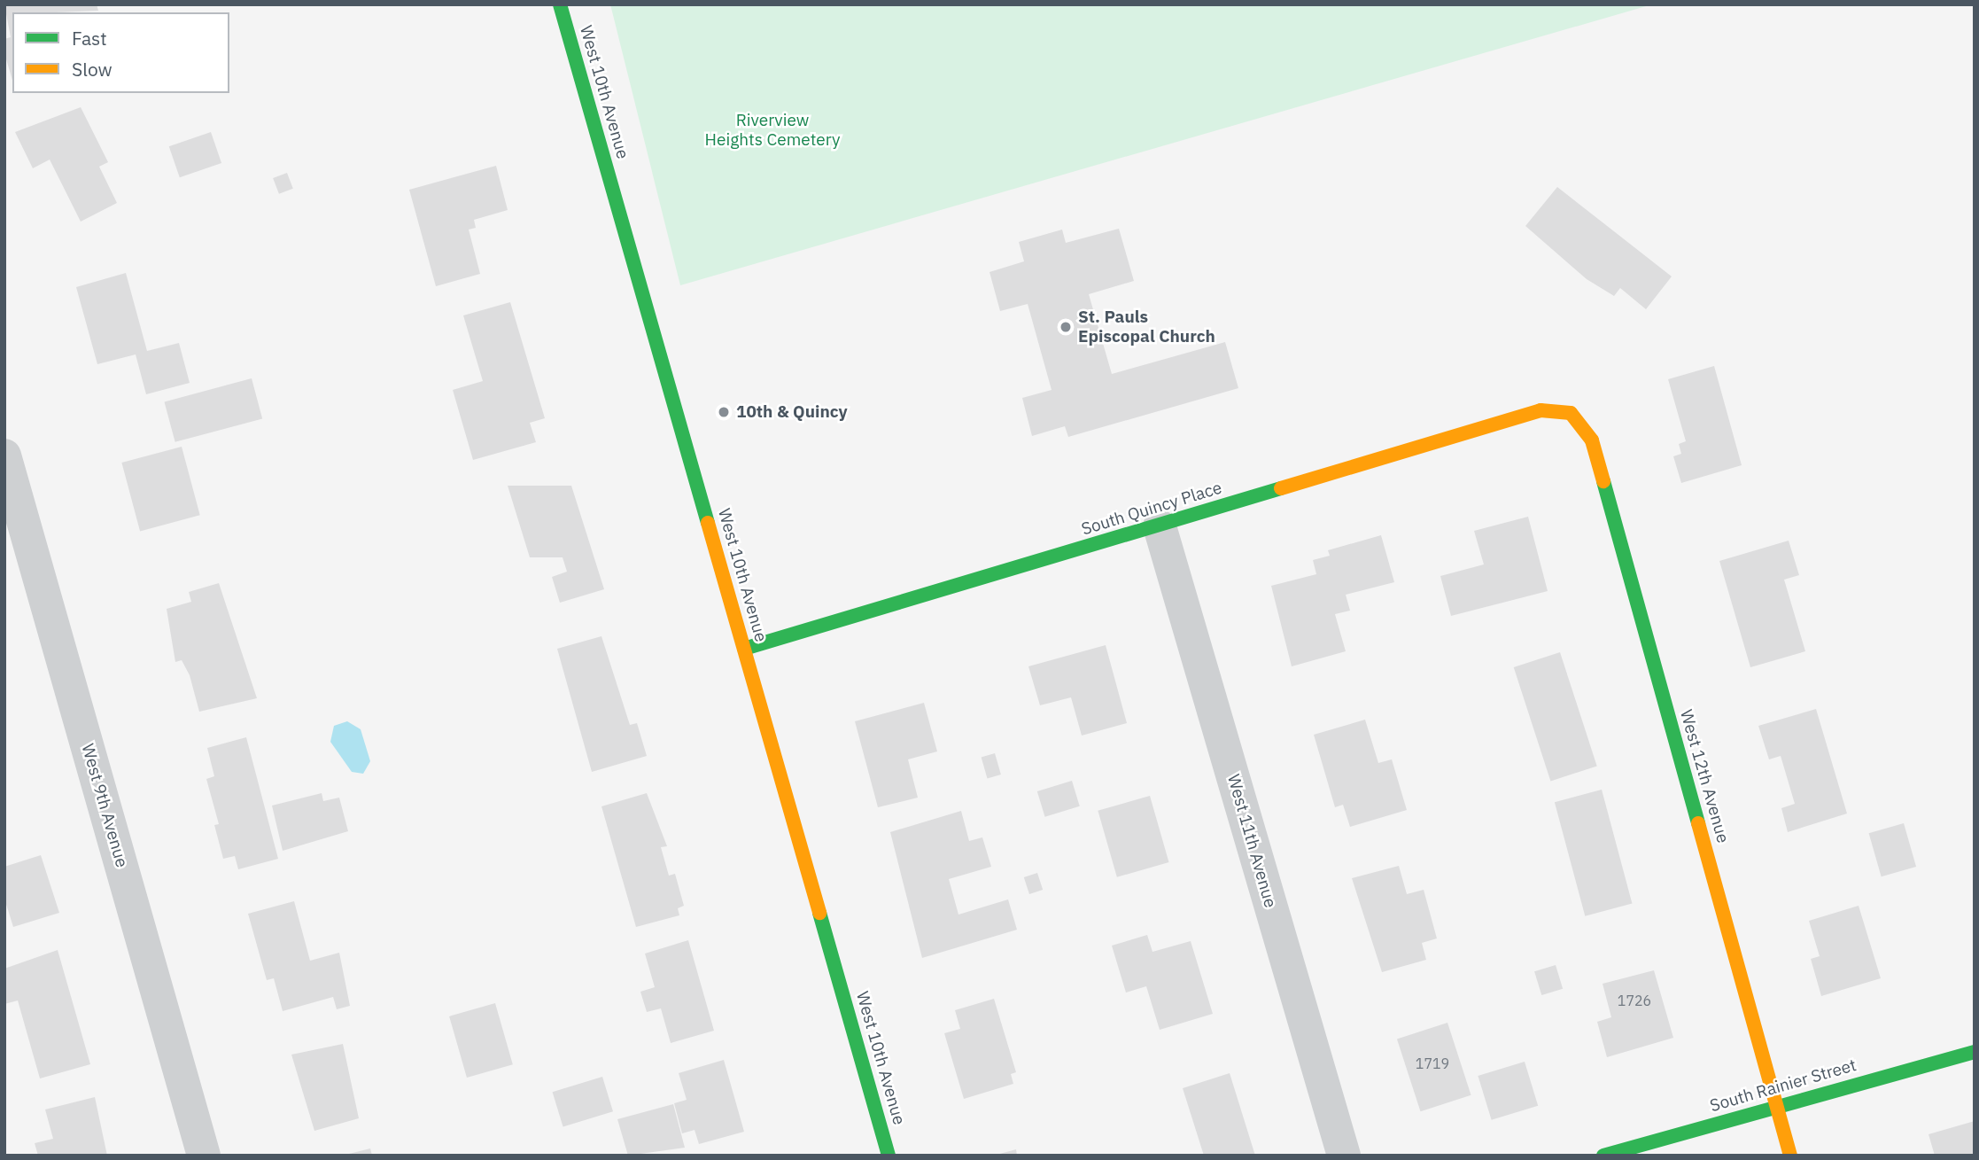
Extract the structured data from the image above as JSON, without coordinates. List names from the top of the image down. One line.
{"streets":{"street":["West 10th Avenue","South Quincy Place","West 12th Avenue","West 9th Avenue","West 11th Avenue","South Rainier Street"]},"crossings":[["West 10th Avenue","South Quincy Place"],["South Quincy Place","West 12th Avenue"],["South Quincy Place","West 11th Avenue"],["West 12th Avenue","South Rainier Street"]],"parks":["Riverview Heights Cemetery"],"places":["St. Pauls Episcopal Church","10th & Quincy"],"house_numbers":["1726","1719"],"legend":["Fast","Slow"]}
